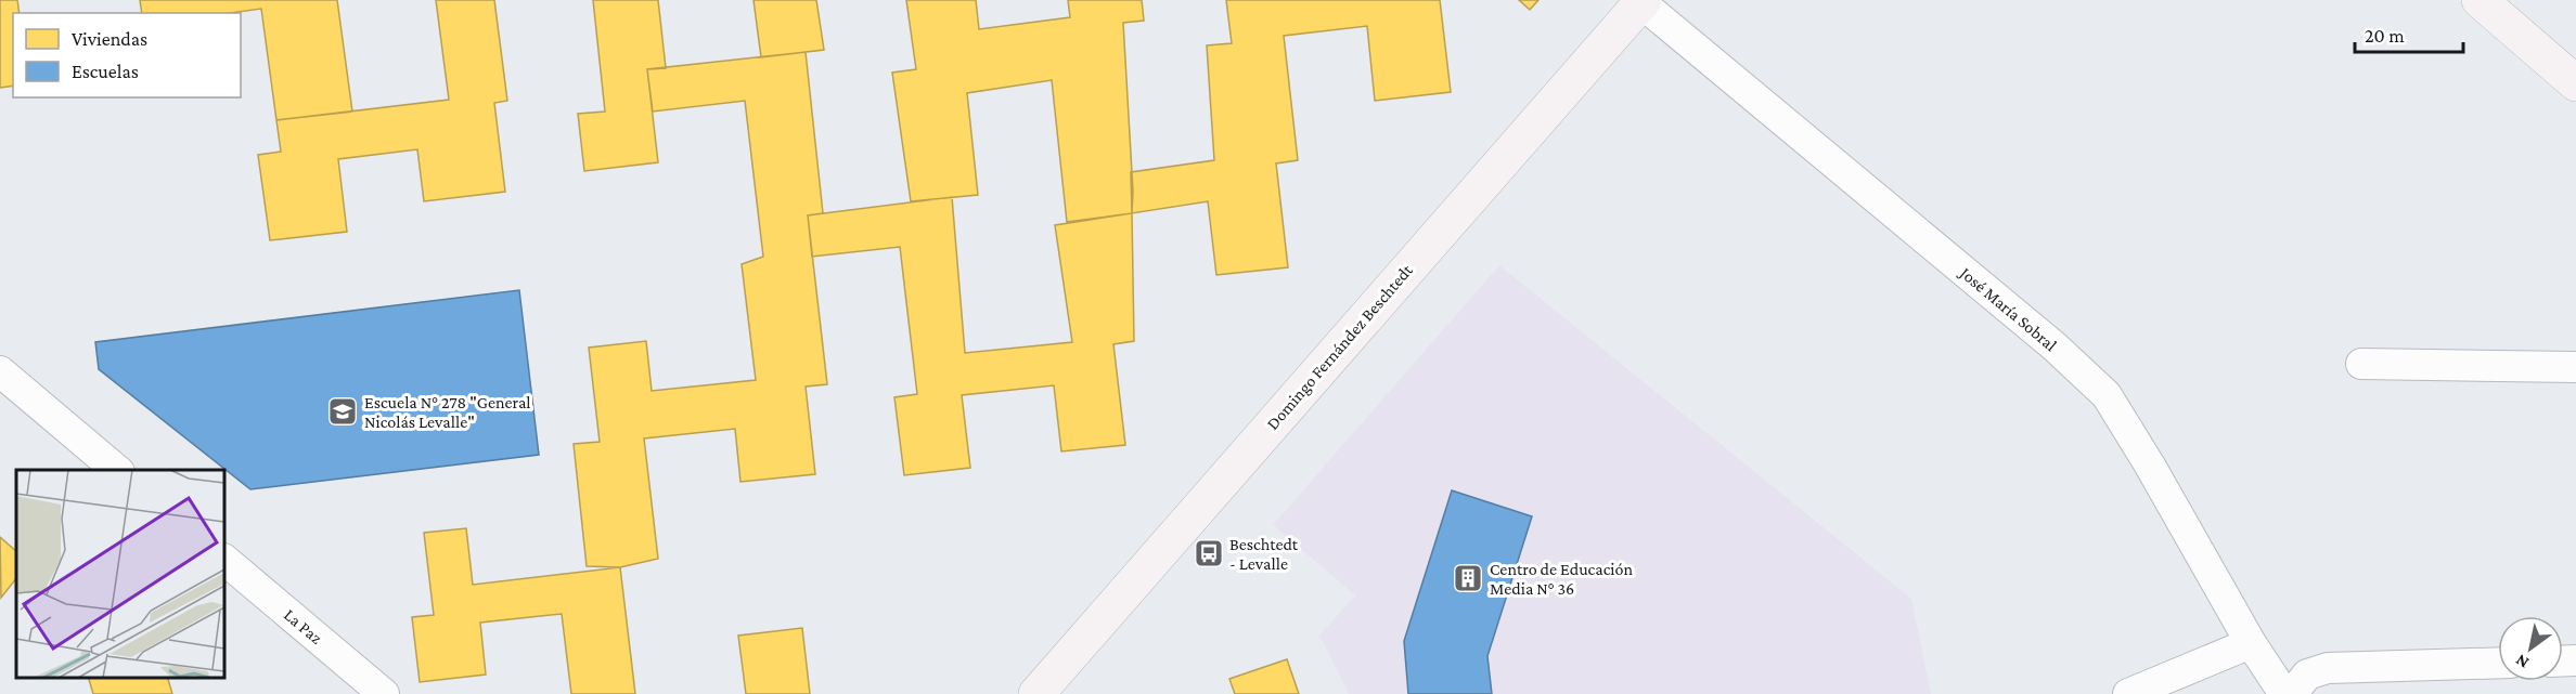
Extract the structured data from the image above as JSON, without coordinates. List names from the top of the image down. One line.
{"streets":{"street":["José María Sobral","Domingo Fernández Beschtedt","La Paz"]},"crossings":[["José María Sobral","Domingo Fernández Beschtedt"]],"places":{"school or university":["Escuela N° 278 \"General Nicolás Levalle\""],"bus stop":["Beschtedt - Levalle"],"building":["Centro de Educación Media N° 36"]},"legend":["Viviendas","Escuelas"],"scale_bar":"20 m","north":"bottom left"}
